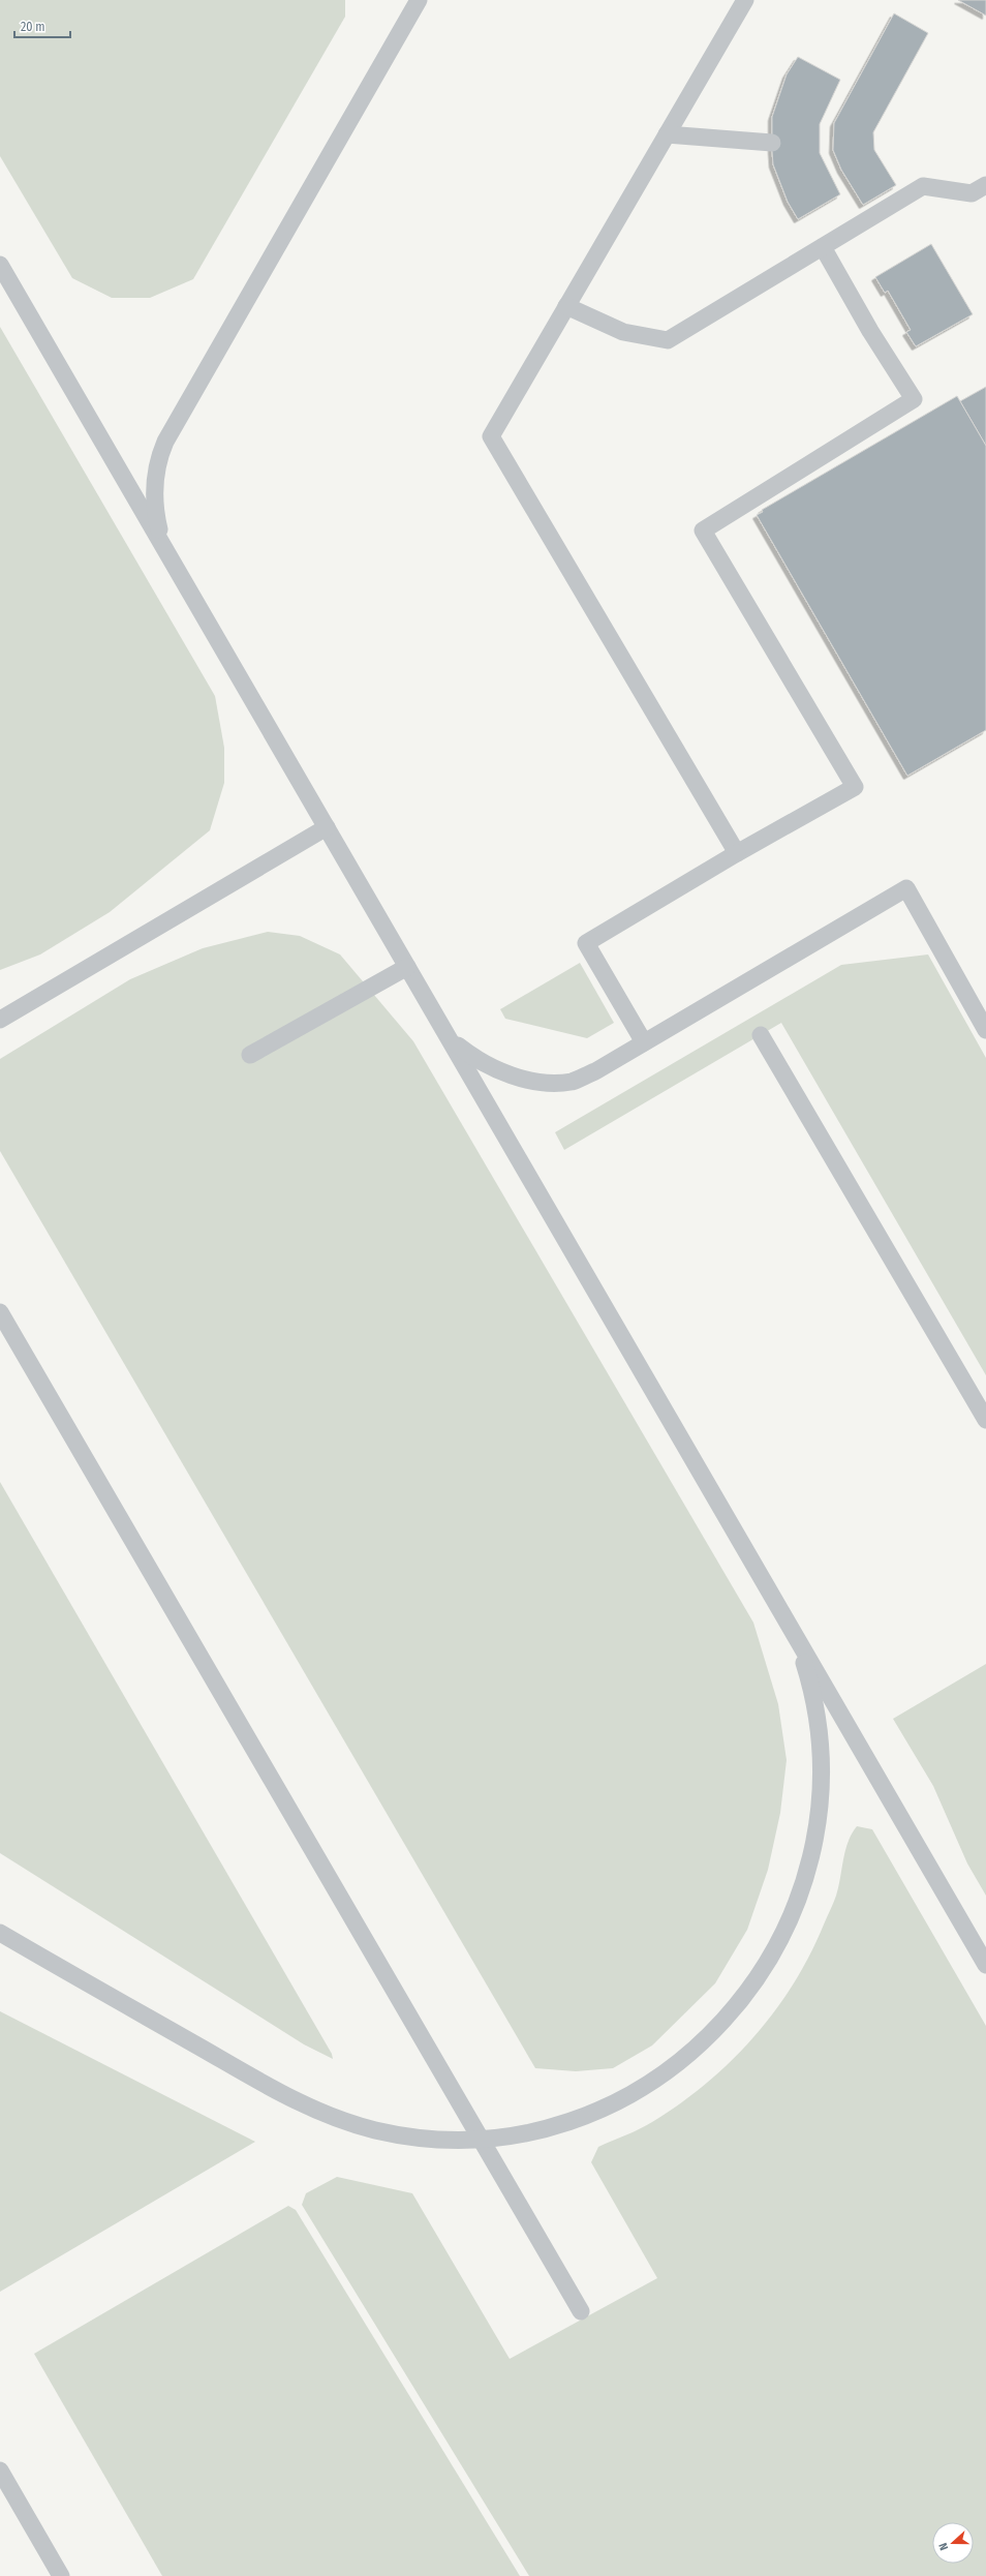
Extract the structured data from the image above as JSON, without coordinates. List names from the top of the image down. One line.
{"scale_bar":"20 m","north":"left"}
